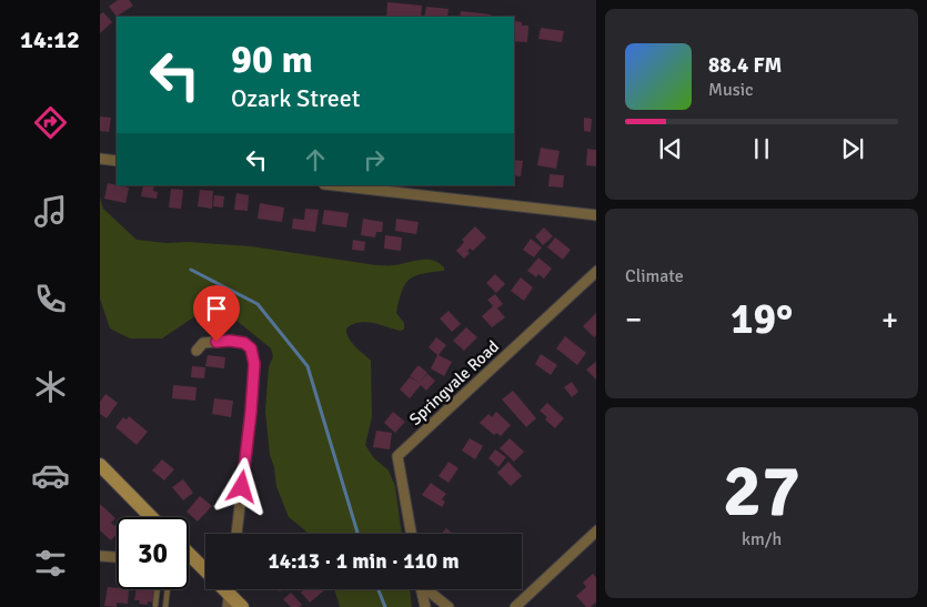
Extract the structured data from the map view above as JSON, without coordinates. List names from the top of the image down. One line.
{"streets":{"street":["Springvale Road"]},"page":{"tabs":"14:12","turn":["90 m","Ozark Street"],"song":["88.4 FM","Music"],"tile":["Climate",["27","km/h"]],"heat":["−","19°","+"],"limit":"30","trip":"14:13 · 1 min · 110 m"}}
